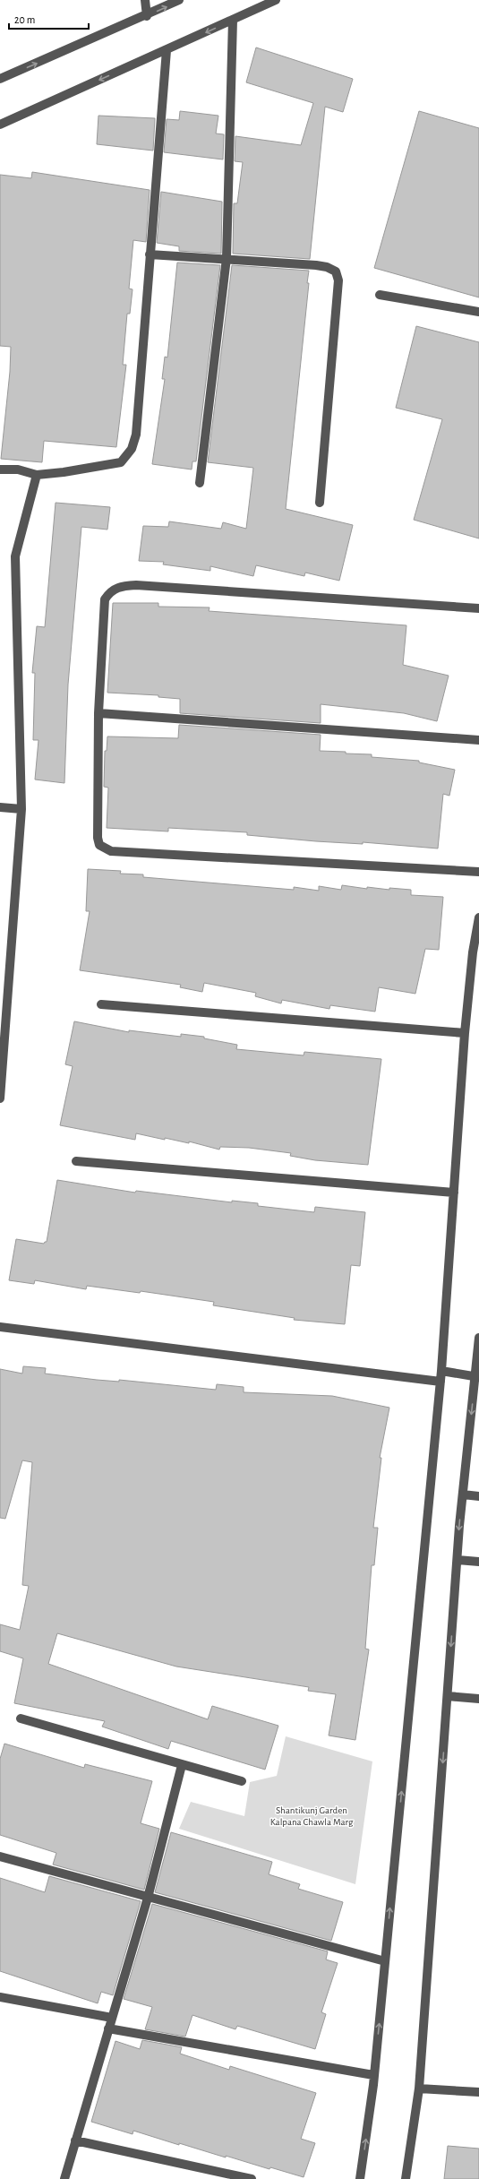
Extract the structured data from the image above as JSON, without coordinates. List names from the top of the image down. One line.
{"parks":["Shantikunj Garden Kalpana Chawla Marg"],"scale_bar":"20 m"}
